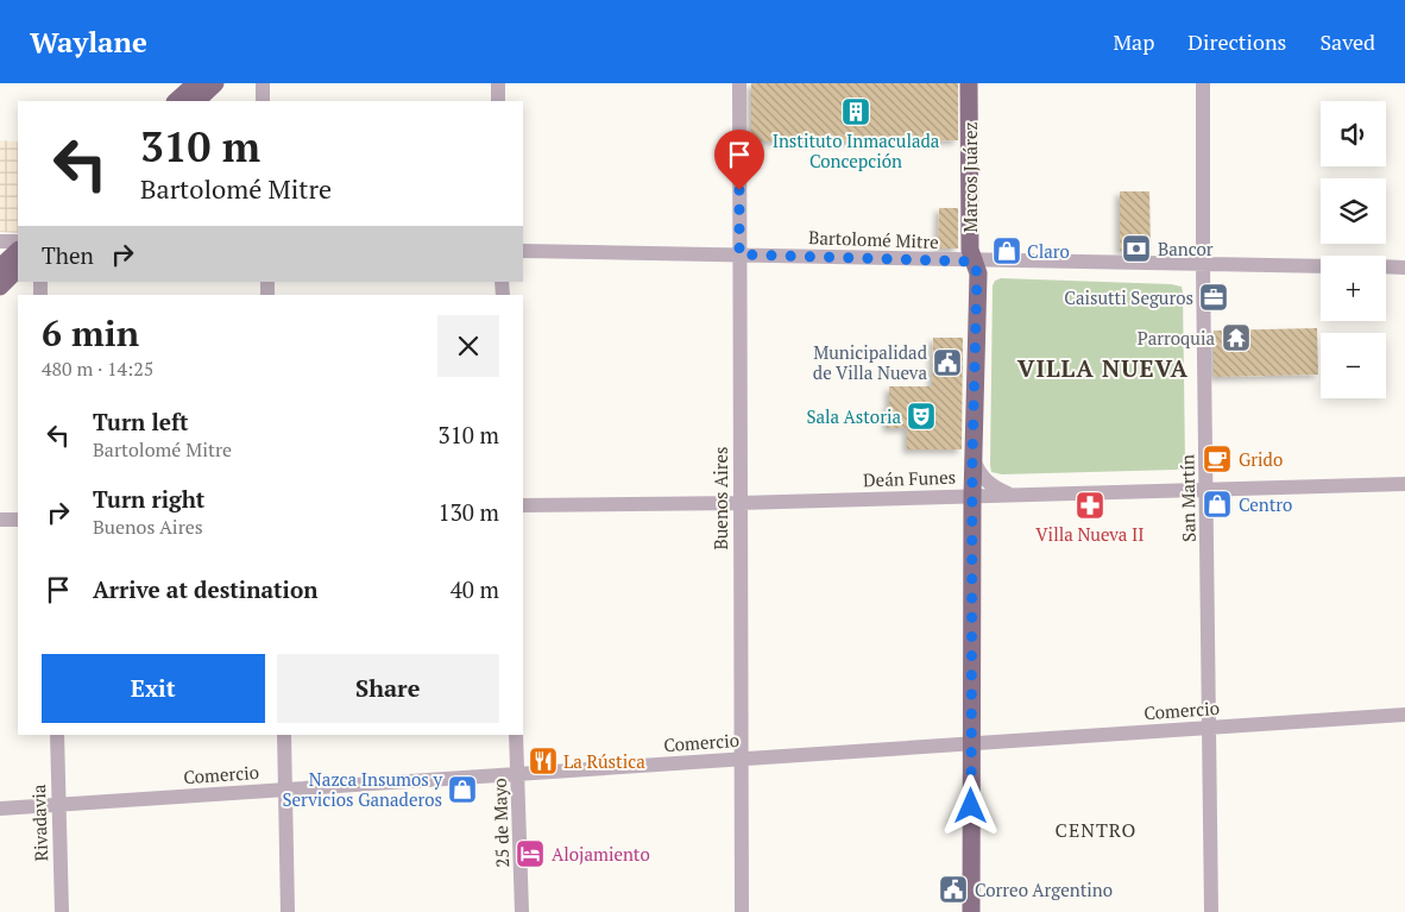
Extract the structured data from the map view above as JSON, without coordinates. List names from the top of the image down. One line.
{"streets":{"main road":["Marcos Juárez"],"street":["Bartolomé Mitre","Deán Funes","Buenos Aires","San Martín","Comercio","Rivadavia","25 de Mayo"]},"crossings":[["Marcos Juárez","Bartolomé Mitre"],["Marcos Juárez","Deán Funes"],["Marcos Juárez","Comercio"],["Bartolomé Mitre","Buenos Aires"],["Bartolomé Mitre","San Martín"],["Deán Funes","Buenos Aires"],["Deán Funes","San Martín"],["Buenos Aires","Comercio"],["San Martín","Comercio"],["Comercio","Rivadavia"],["Comercio","25 de Mayo"]],"districts":["VILLA NUEVA","CENTRO"],"places":{"building":["Instituto Inmaculada Concepción"],"bank":["Bancor"],"shop":["Claro","Centro","Nazca Insumos y Servicios Ganaderos"],"office":["Caisutti Seguros"],"temple":["Parroquia"],"public building":["Municipalidad de Villa Nueva","Correo Argentino"],"theatre":["Sala Astoria"],"cafe":["Grido"],"pharmacy":["Villa Nueva II"],"restaurant":["La Rústica"],"hotel":["Alojamiento"]},"page":{"header":"Waylane","nav":["Map","Directions","Saved"],"map_buttons":["+","−"],"turn":["310 m","Bartolomé Mitre"],"then":"Then","heading":["6 min","480 m · 14:25"],"list":[{"name":"Turn left","note":"Bartolomé Mitre","value":"310 m"},{"name":"Turn right","note":"Buenos Aires","value":"130 m"},{"name":"Arrive at destination","value":"40 m"}],"buttons":["Exit","Share"]}}
